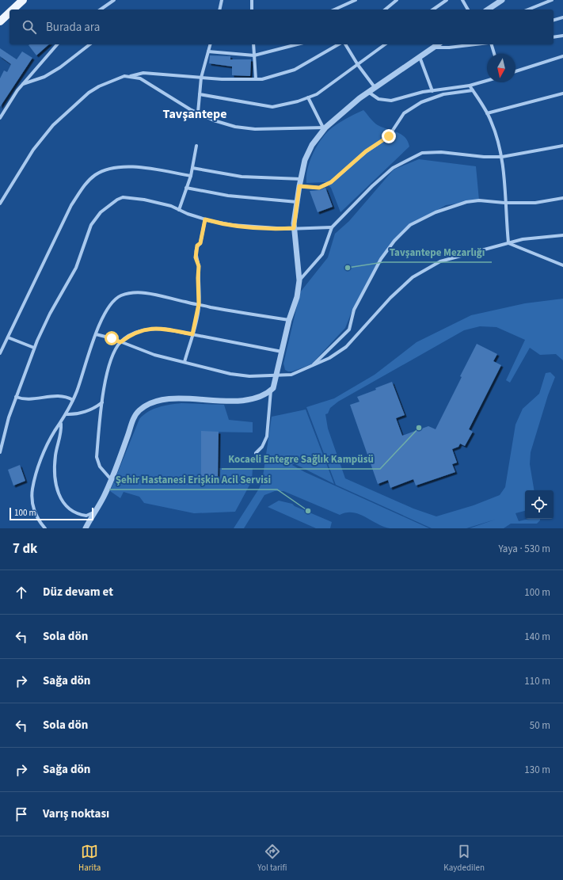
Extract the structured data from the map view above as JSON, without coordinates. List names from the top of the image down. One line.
{"districts":["Tavşantepe"],"places":["Tavşantepe Mezarlığı","Kocaeli Entegre Sağlık Kampüsü","Şehir Hastanesi Erişkin Acil Servisi"],"scale_bar":"100 m","north":"bottom","page":{"search":"Burada ara","scale":"100 m","heading":["7 dk","Yaya · 530 m"],"list":[["Düz devam et","100 m"],["Sola dön","140 m"],["Sağa dön","110 m"],["Sola dön","50 m"],["Sağa dön","130 m"],"Varış noktası"],"nav":["Harita","Yol tarifi","Kaydedilen"]}}
